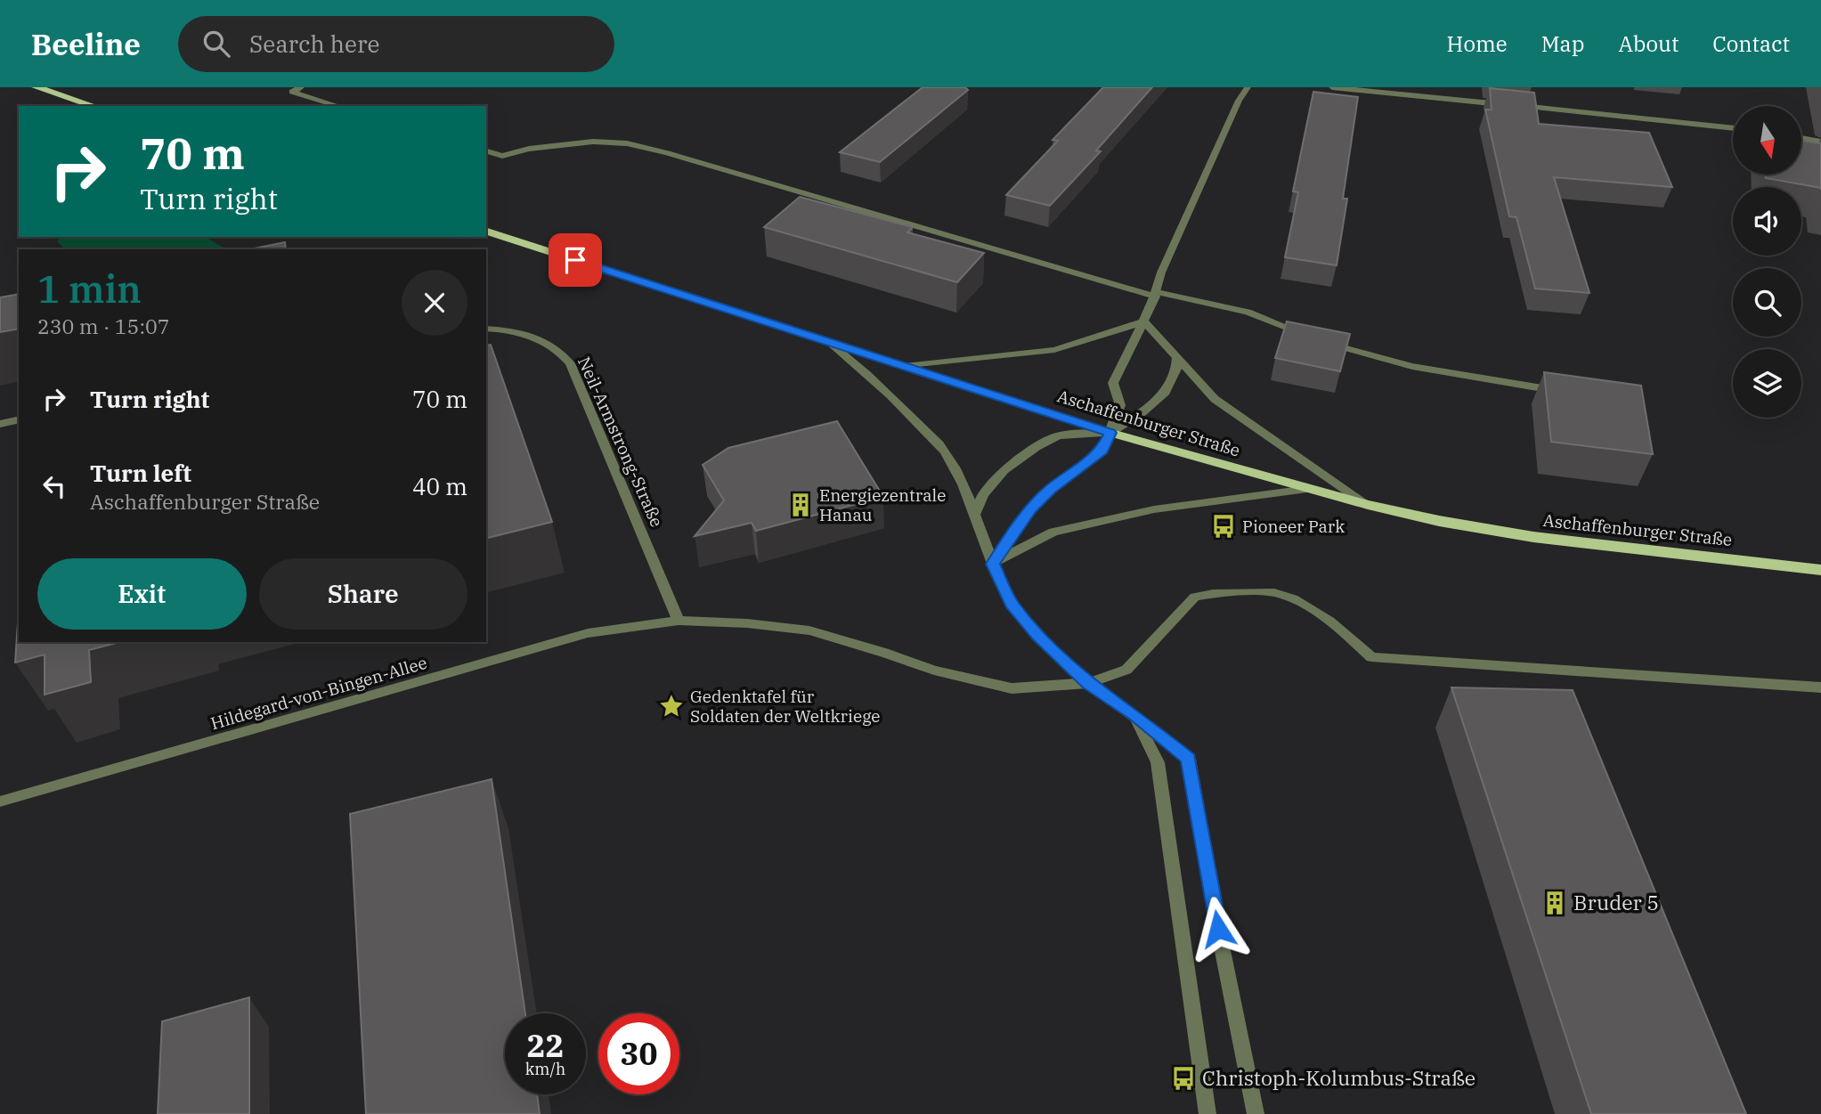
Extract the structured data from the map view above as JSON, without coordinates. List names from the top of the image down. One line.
{"streets":{"main road":["Aschaffenburger Straße"],"street":["Neil-Armstrong-Straße","Hildegard-von-Bingen-Allee"]},"crossings":[["Neil-Armstrong-Straße","Hildegard-von-Bingen-Allee"]],"places":{"building":["Energiezentrale Hanau","Bruder 5"],"bus stop":["Pioneer Park","Christoph-Kolumbus-Straße"],"place":["Gedenktafel für Soldaten der Weltkriege"]},"north":"bottom","page":{"header":"Beeline","search":"Search here","nav":["Home","Map","About","Contact"],"turn":["70 m","Turn right"],"heading":["1 min","230 m · 15:07"],"list":[{"name":"Turn right","value":"70 m"},{"name":"Turn left","note":"Aschaffenburger Straße","value":"40 m"}],"buttons":["Exit","Share"],"speed":"22 km/h","limit":"30"}}
